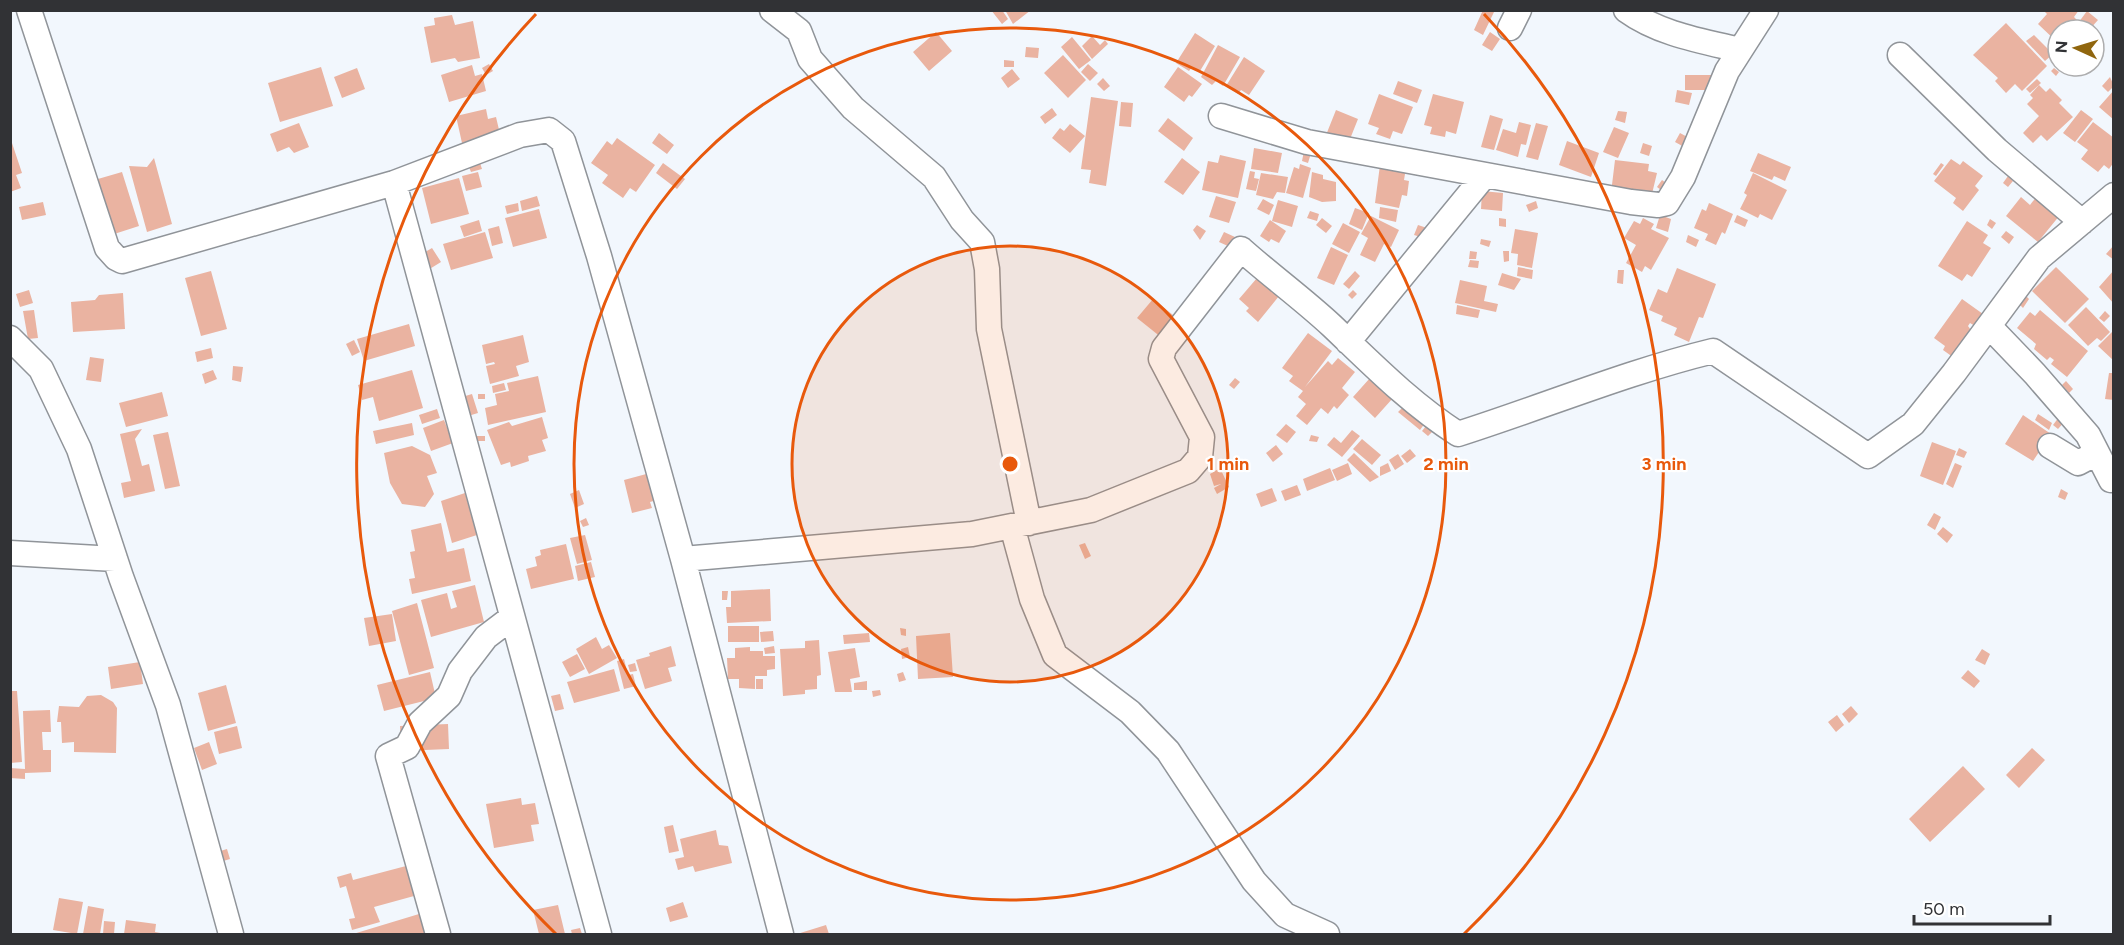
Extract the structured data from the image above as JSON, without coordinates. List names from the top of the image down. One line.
{"scale_bar":"50 m","north":"left","rings":["1 min","2 min","3 min"]}
